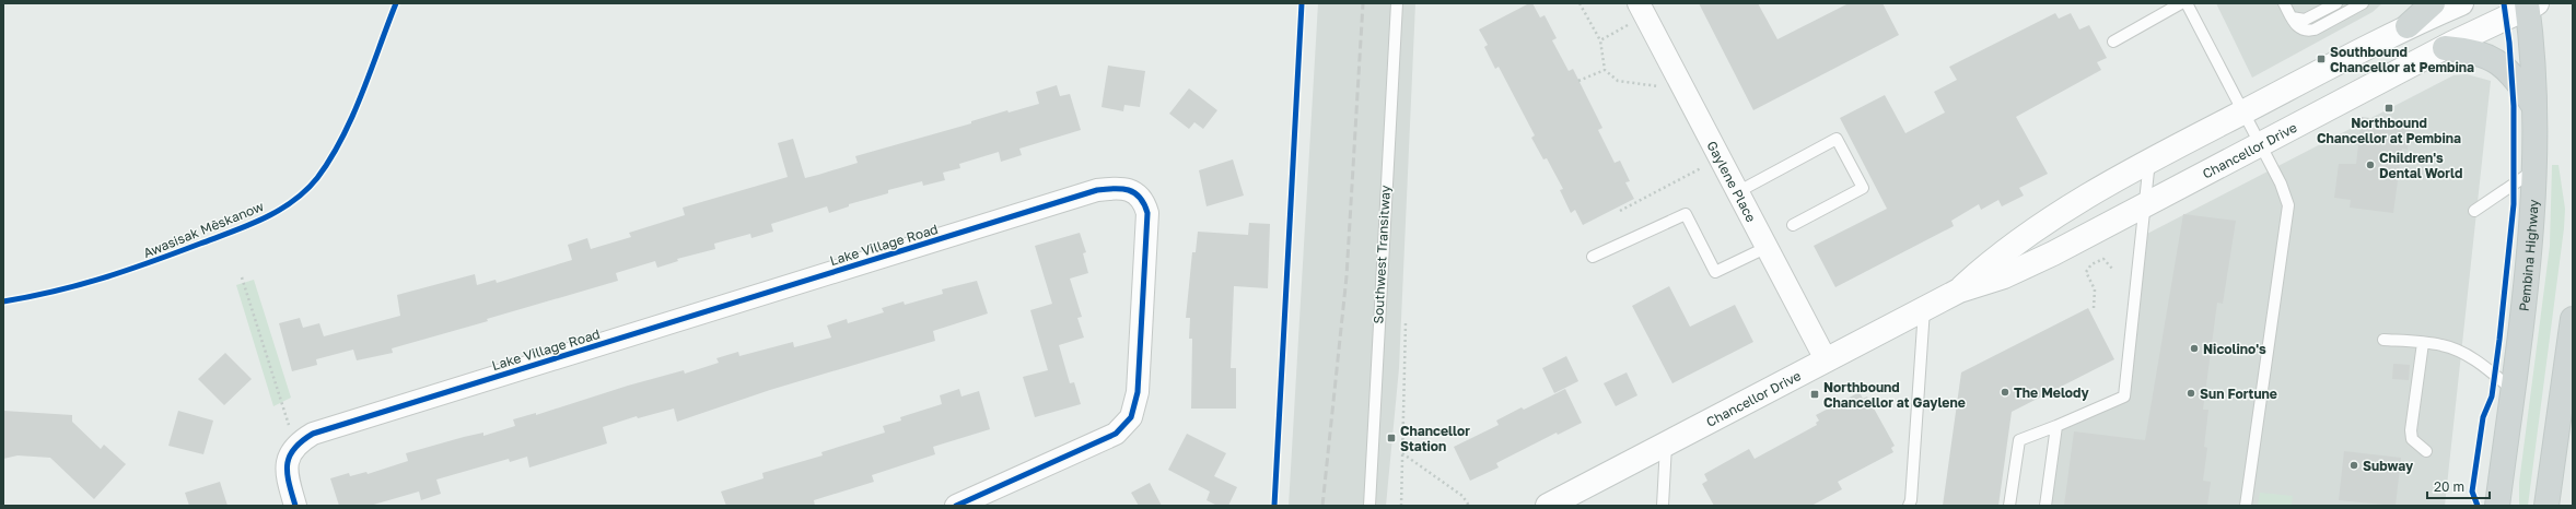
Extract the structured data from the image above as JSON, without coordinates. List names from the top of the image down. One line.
{"streets":{"main road":["Pembina Highway"],"street":["Chancellor Drive","Gaylene Place","Lake Village Road"],"lane":["Southwest Transitway"],"cycle path":["Awasisak Mēskanow"]},"crossings":[["Chancellor Drive","Gaylene Place"],["Chancellor Drive","Pembina Highway"]],"places":{"transit":["Southbound Chancellor at Pembina","Northbound Chancellor at Pembina","Northbound Chancellor at Gaylene","Chancellor Station"],"other":["Children's Dental World","Nicolino's","The Melody","Sun Fortune","Subway"]},"scale_bar":"20 m"}
